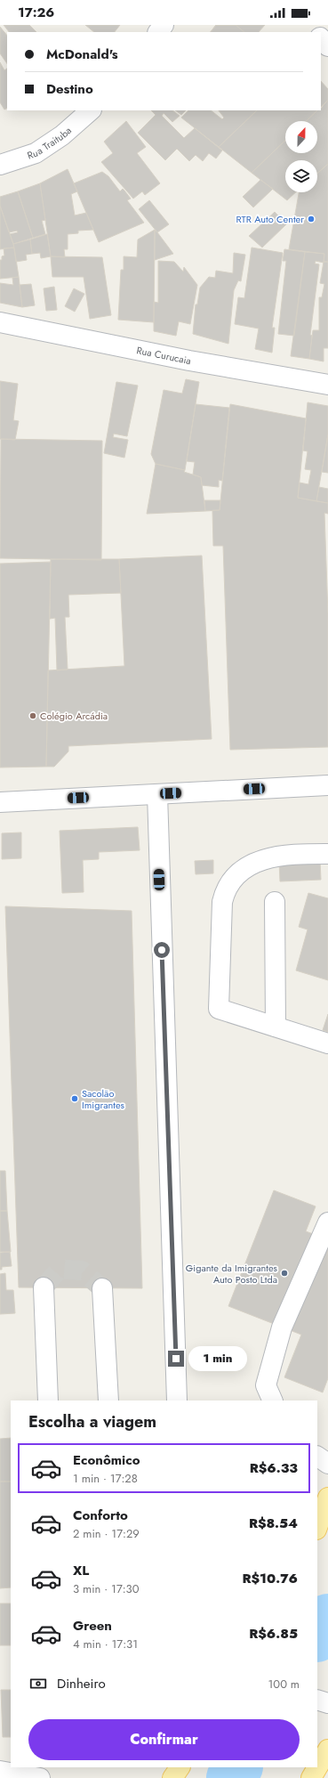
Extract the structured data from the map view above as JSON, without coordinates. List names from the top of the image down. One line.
{"streets":{"street":["Rua Traituba","Rua Curucaia"]},"places":["RTR Auto Center","Colégio Arcádia","Sacolão Imigrantes","Gigante da Imigrantes Auto Posto Ltda"],"north":"top","page":{"status":"17:26","banner":["McDonald's","Destino"],"bubble":"1 min","heading":"Escolha a viagem","list":[{"name":"Econômico","note":"1 min · 17:28","value":"R$6.33"},{"name":"Conforto","note":"2 min · 17:29","value":"R$8.54"},{"name":"XL","note":"3 min · 17:30","value":"R$10.76"},{"name":"Green","note":"4 min · 17:31","value":"R$6.85"}],"pay":["Dinheiro","100 m"],"buttons":"Confirmar"}}
